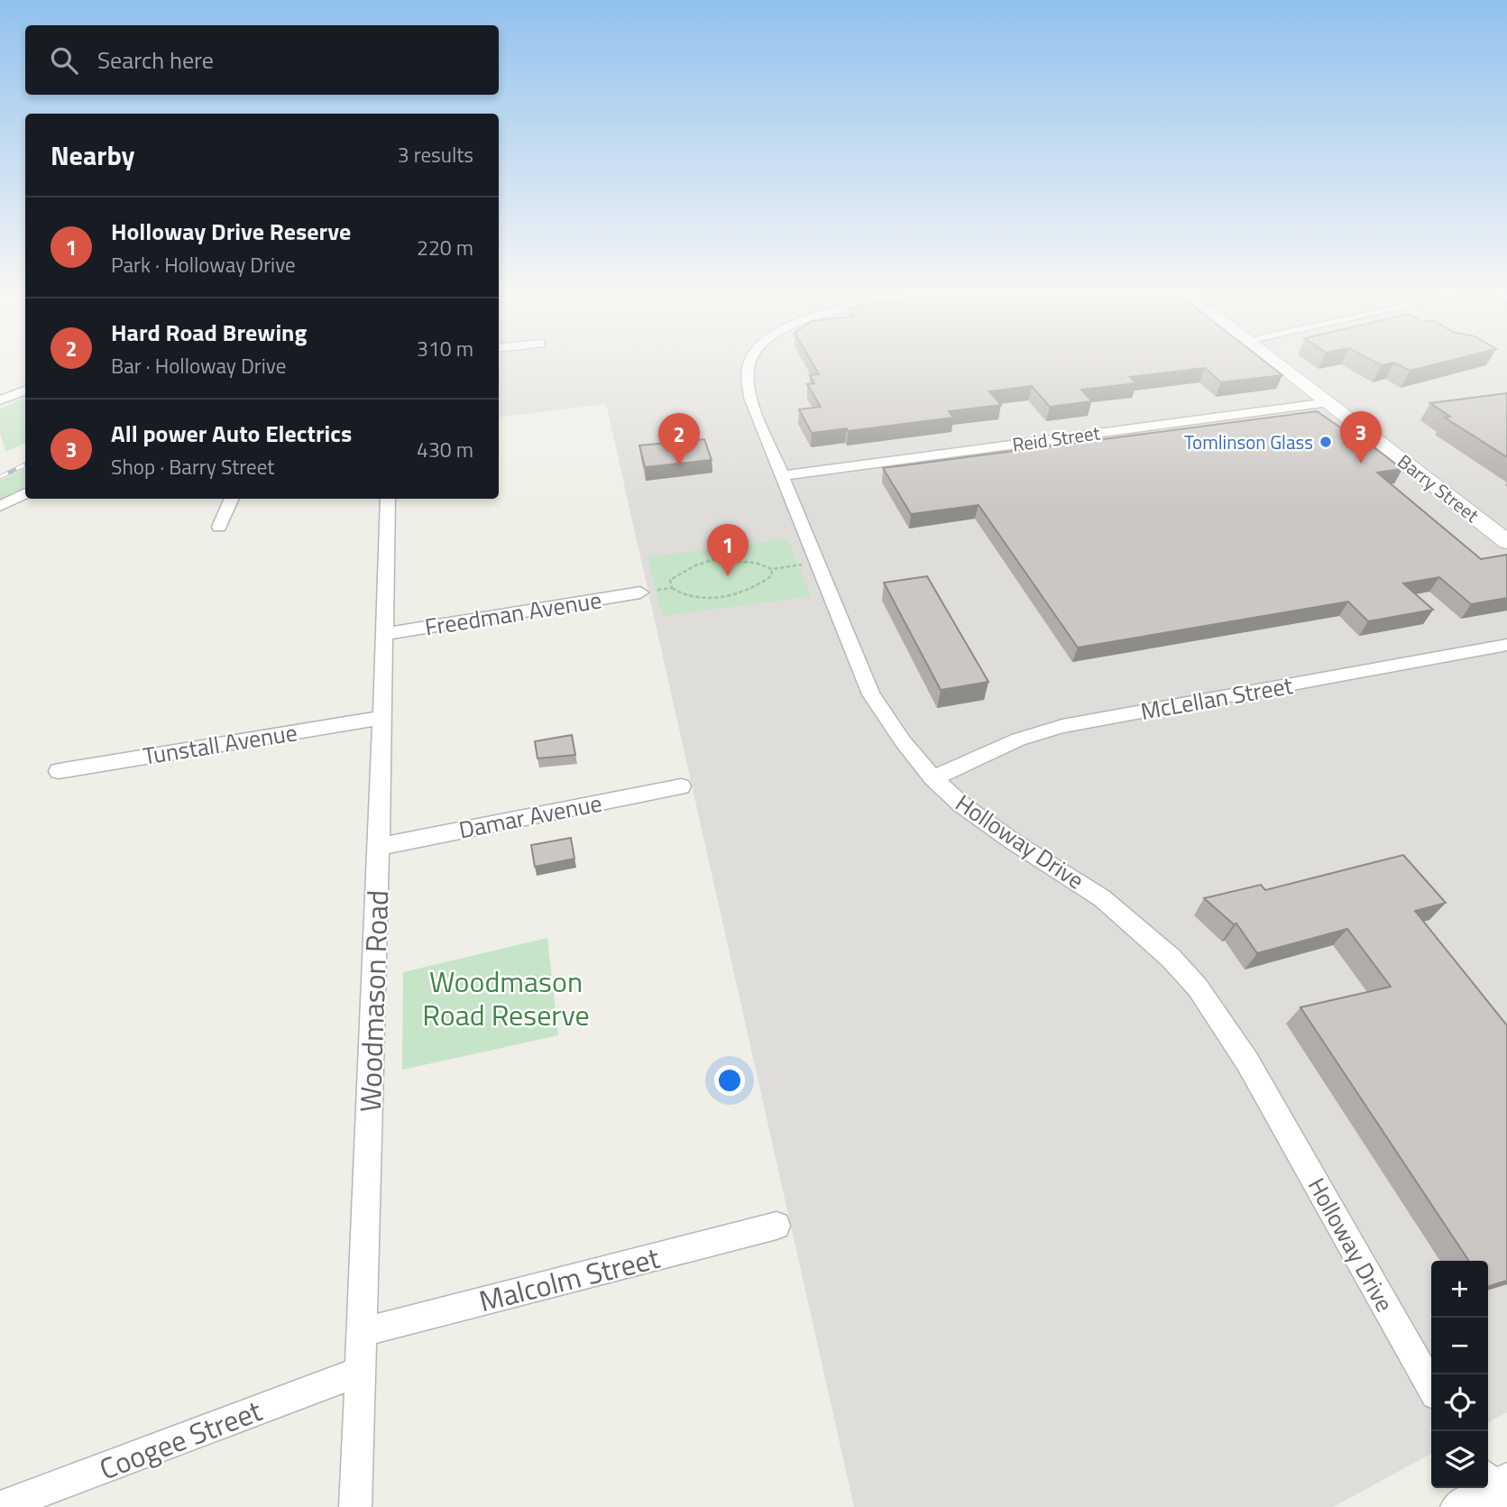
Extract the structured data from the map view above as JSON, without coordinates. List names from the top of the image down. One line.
{"streets":{"main road":["Barry Street"],"street":["Reid Street","Freedman Avenue","McLellan Street","Tunstall Avenue","Damar Avenue","Holloway Drive","Woodmason Road","Malcolm Street","Coogee Street"]},"crossings":[["Reid Street","Barry Street"],["Reid Street","Holloway Drive"],["Freedman Avenue","Woodmason Road"],["McLellan Street","Holloway Drive"],["Tunstall Avenue","Woodmason Road"],["Damar Avenue","Woodmason Road"],["Woodmason Road","Malcolm Street"],["Woodmason Road","Coogee Street"]],"parks":["Woodmason Road Reserve"],"places":["Tomlinson Glass"],"page":{"search":"Search here","heading":["Nearby","3 results"],"list":[{"mark":"1","name":"Holloway Drive Reserve","note":"Park · Holloway Drive","value":"220 m"},{"mark":"2","name":"Hard Road Brewing","note":"Bar · Holloway Drive","value":"310 m"},{"mark":"3","name":"All power Auto Electrics","note":"Shop · Barry Street","value":"430 m"}],"pins":["3","2","1"],"map_buttons":["+","−"]}}
